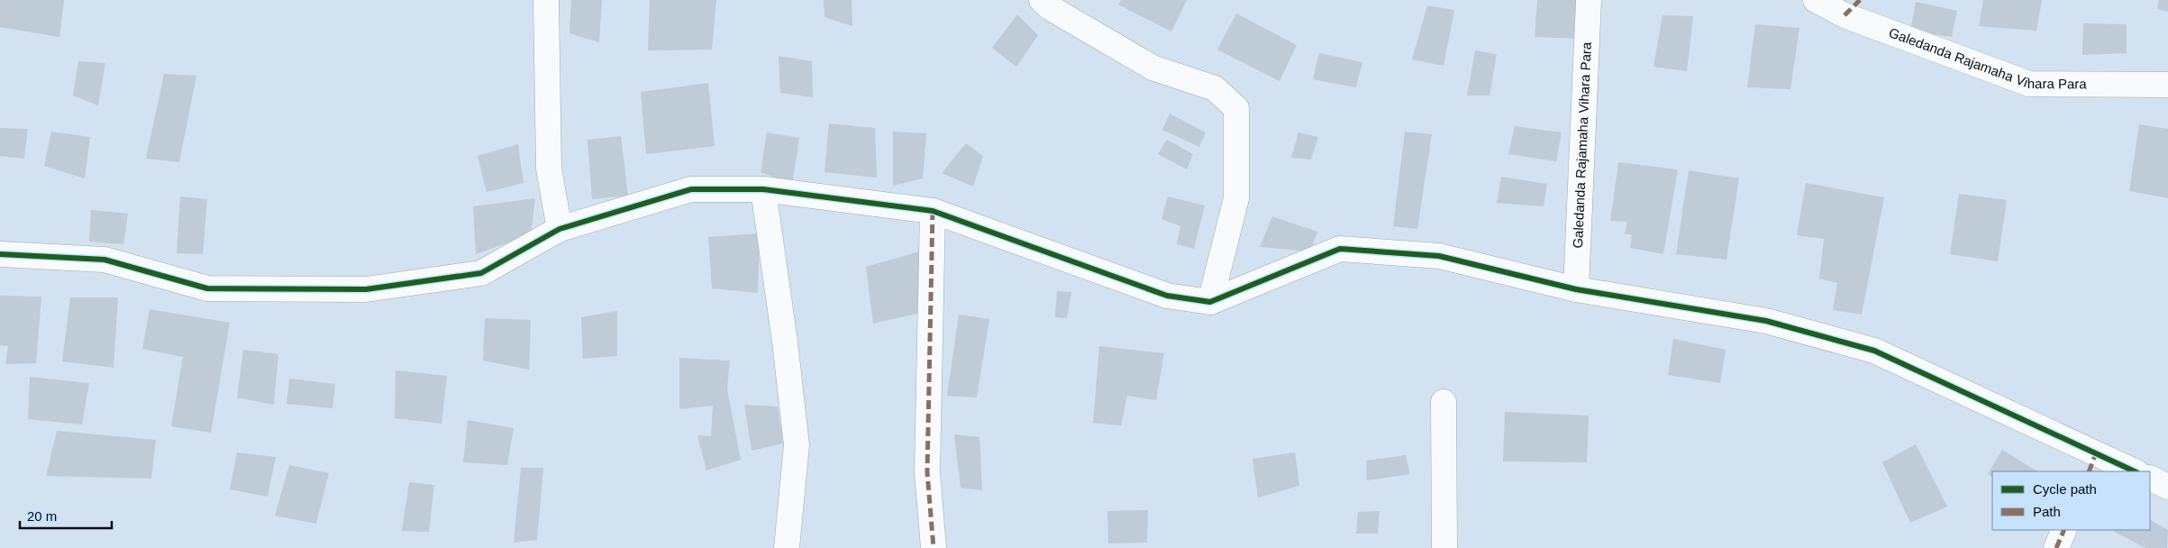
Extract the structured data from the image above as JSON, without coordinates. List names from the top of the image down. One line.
{"streets":{"street":["Galedanda Rajamaha Vihara Para"]},"legend":["Cycle path","Path"],"scale_bar":"20 m"}
